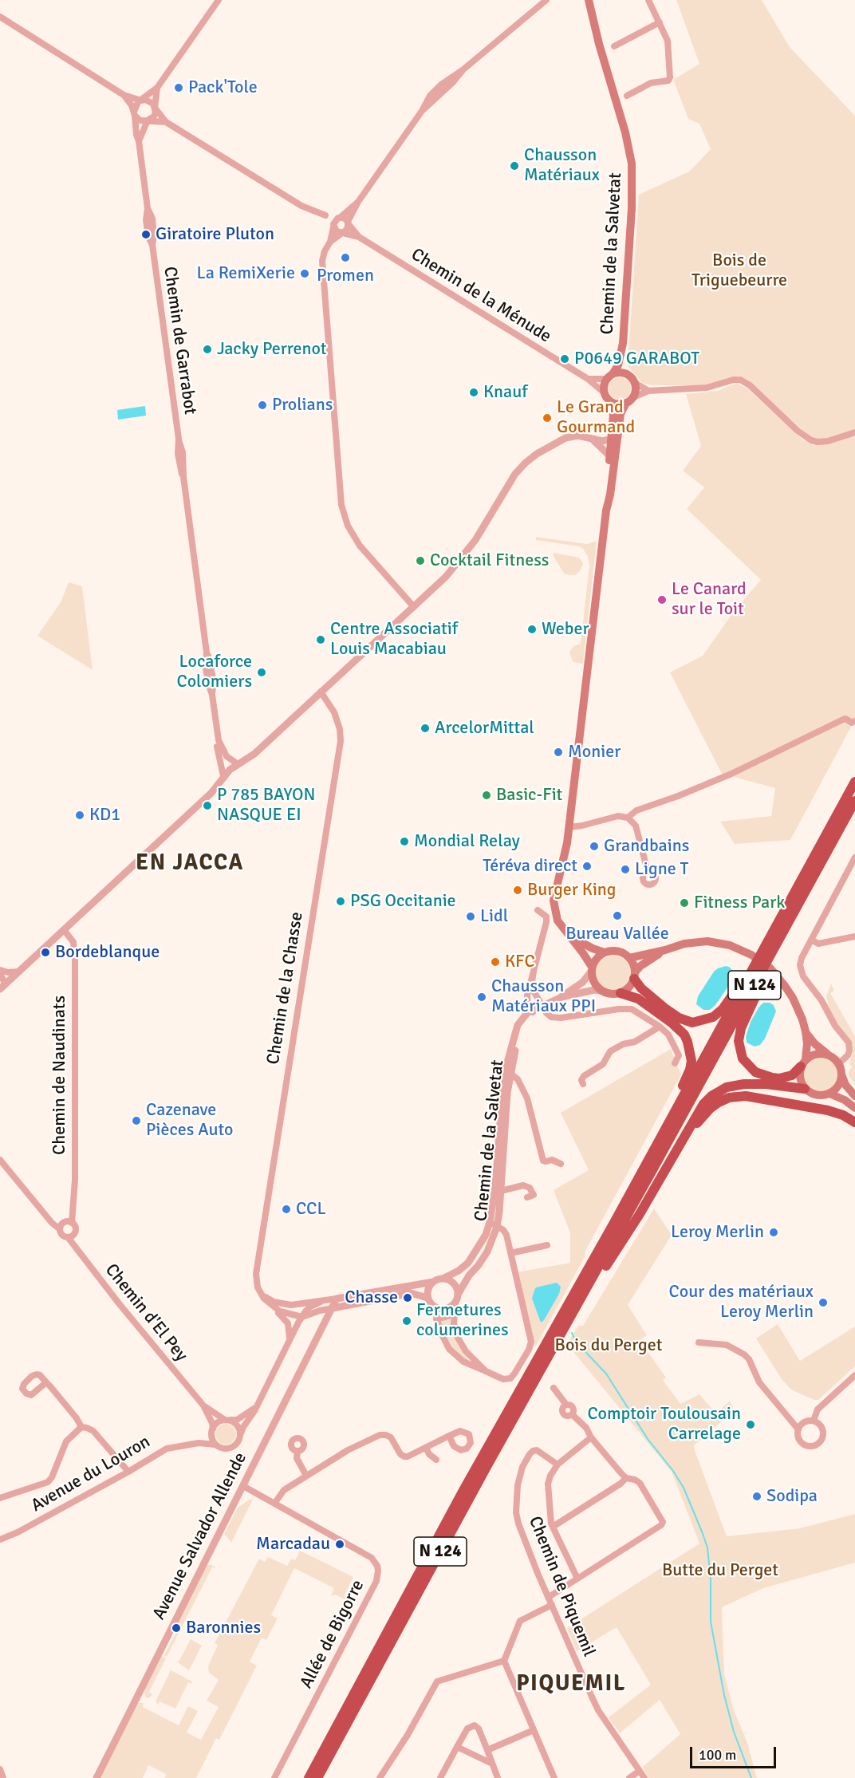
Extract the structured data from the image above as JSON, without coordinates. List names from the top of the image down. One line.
{"streets":{"highway":["N 124"],"main road":["Chemin de la Salvetat"],"street":["Chemin de la Ménude","Chemin de Garrabot","Chemin de la Chasse","Chemin de Naudinats","Chemin d'El Pey","Avenue du Louron","Avenue Salvador Allende","Chemin de Piquemil","Allée de Bigorre"]},"crossings":[["Chemin de la Salvetat","Chemin de la Ménude"],["Chemin de Naudinats","Chemin d'El Pey"],["Chemin d'El Pey","Avenue du Louron"],["Avenue Salvador Allende","Allée de Bigorre"]],"districts":["EN JACCA","PIQUEMIL"],"parks":["Bois de Triguebeurre","Bois du Perget","Butte du Perget"],"places":["Pack'Tole","Chausson Matériaux","Giratoire Pluton","Promen","La RemiXerie","Jacky Perrenot","P0649 GARABOT","Knauf","Prolians","Le Grand Gourmand","Cocktail Fitness","Le Canard sur le Toit","Weber","Centre Associatif Louis Macabiau","Locaforce Colomiers","ArcelorMittal","Monier","Basic-Fit","P 785 BAYON NASQUE EI","KD1","Mondial Relay","Grandbains","Téréva direct","Ligne T","Burger King","PSG Occitanie","Fitness Park","Bureau Vallée","Lidl","Bordeblanque","KFC","Chausson Matériaux PPI","Cazenave Pièces Auto","CCL","Leroy Merlin","Chasse","Cour des matériaux Leroy Merlin","Fermetures columerines","Comptoir Toulousain Carrelage","Sodipa","Marcadau","Baronnies"],"scale_bar":"100 m"}
